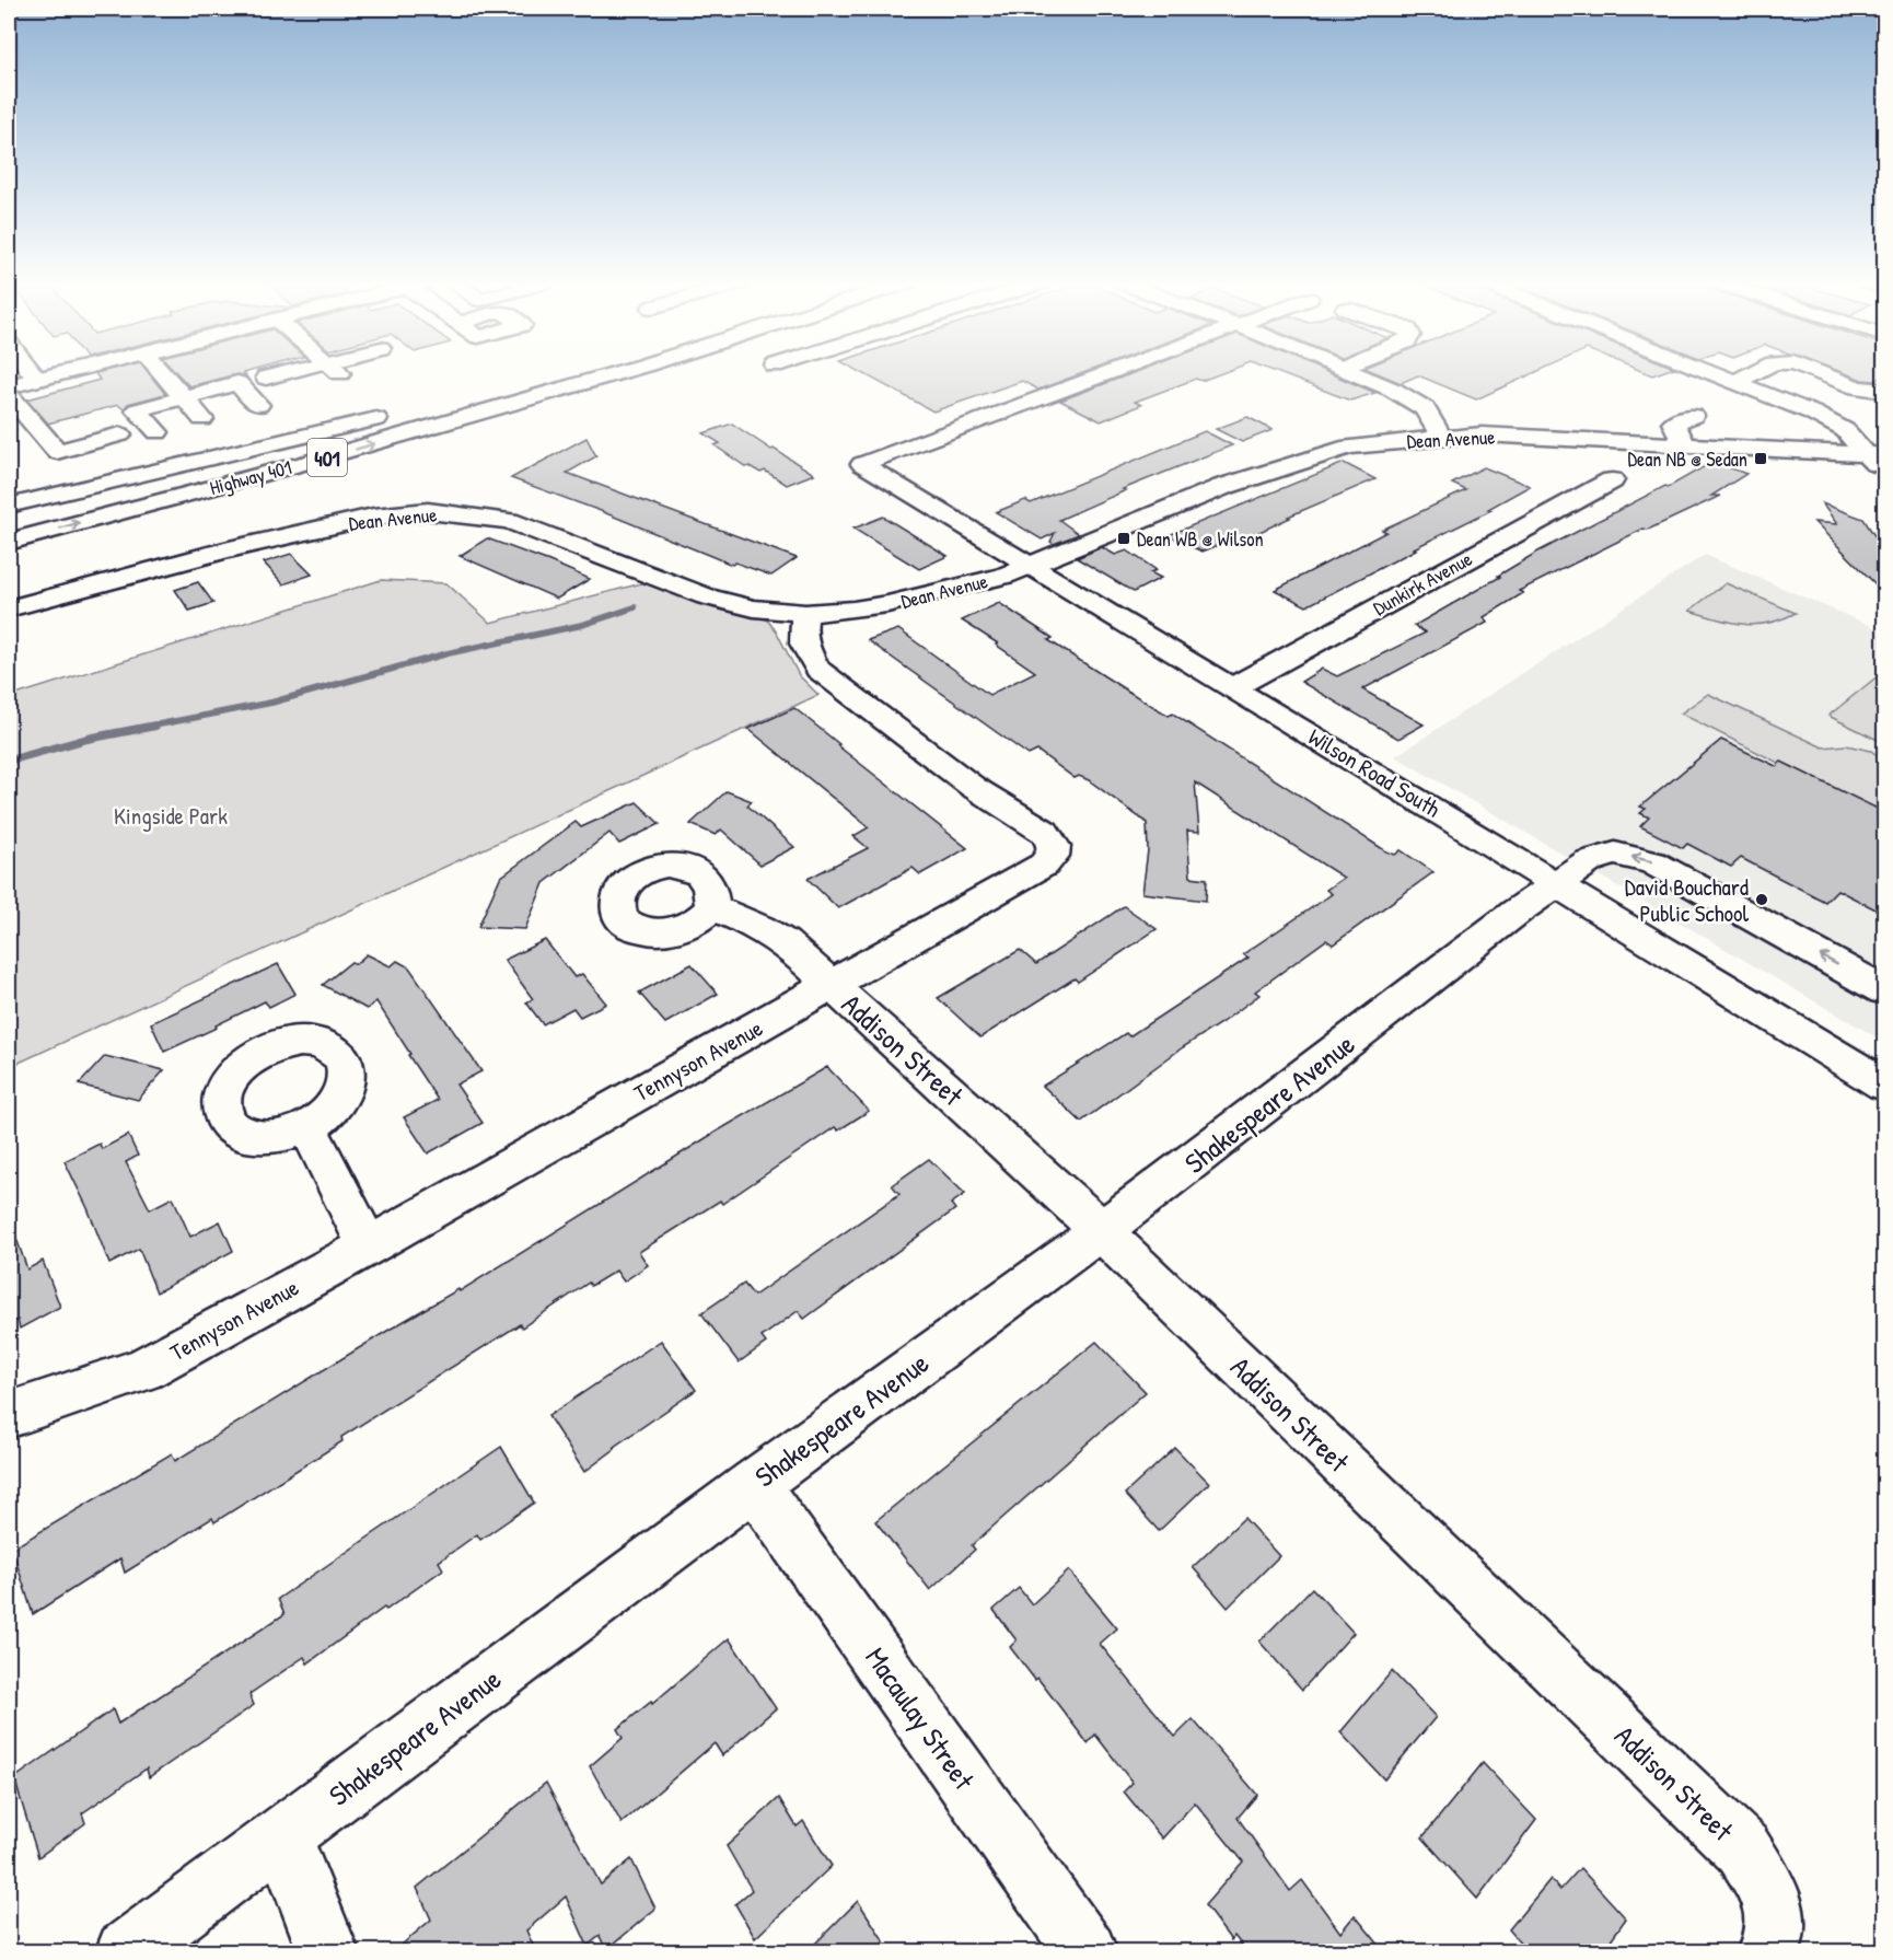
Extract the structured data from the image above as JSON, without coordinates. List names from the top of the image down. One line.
{"streets":{"main road":["Dean Avenue","401","Highway 401","Dunkirk Avenue","Wilson Road South","Addison Street","Tennyson Avenue","Shakespeare Avenue","Macaulay Street"]},"crossings":[["Dean Avenue","Wilson Road South"],["Dean Avenue","Tennyson Avenue"],["Dunkirk Avenue","Wilson Road South"],["Wilson Road South","Shakespeare Avenue"],["Addison Street","Tennyson Avenue"],["Addison Street","Shakespeare Avenue"],["Shakespeare Avenue","Macaulay Street"]],"parks":["Kingside Park"],"places":{"transit":["Dean NB @ Sedan","Dean WB @ Wilson"],"other":["David Bouchard Public School"]}}
